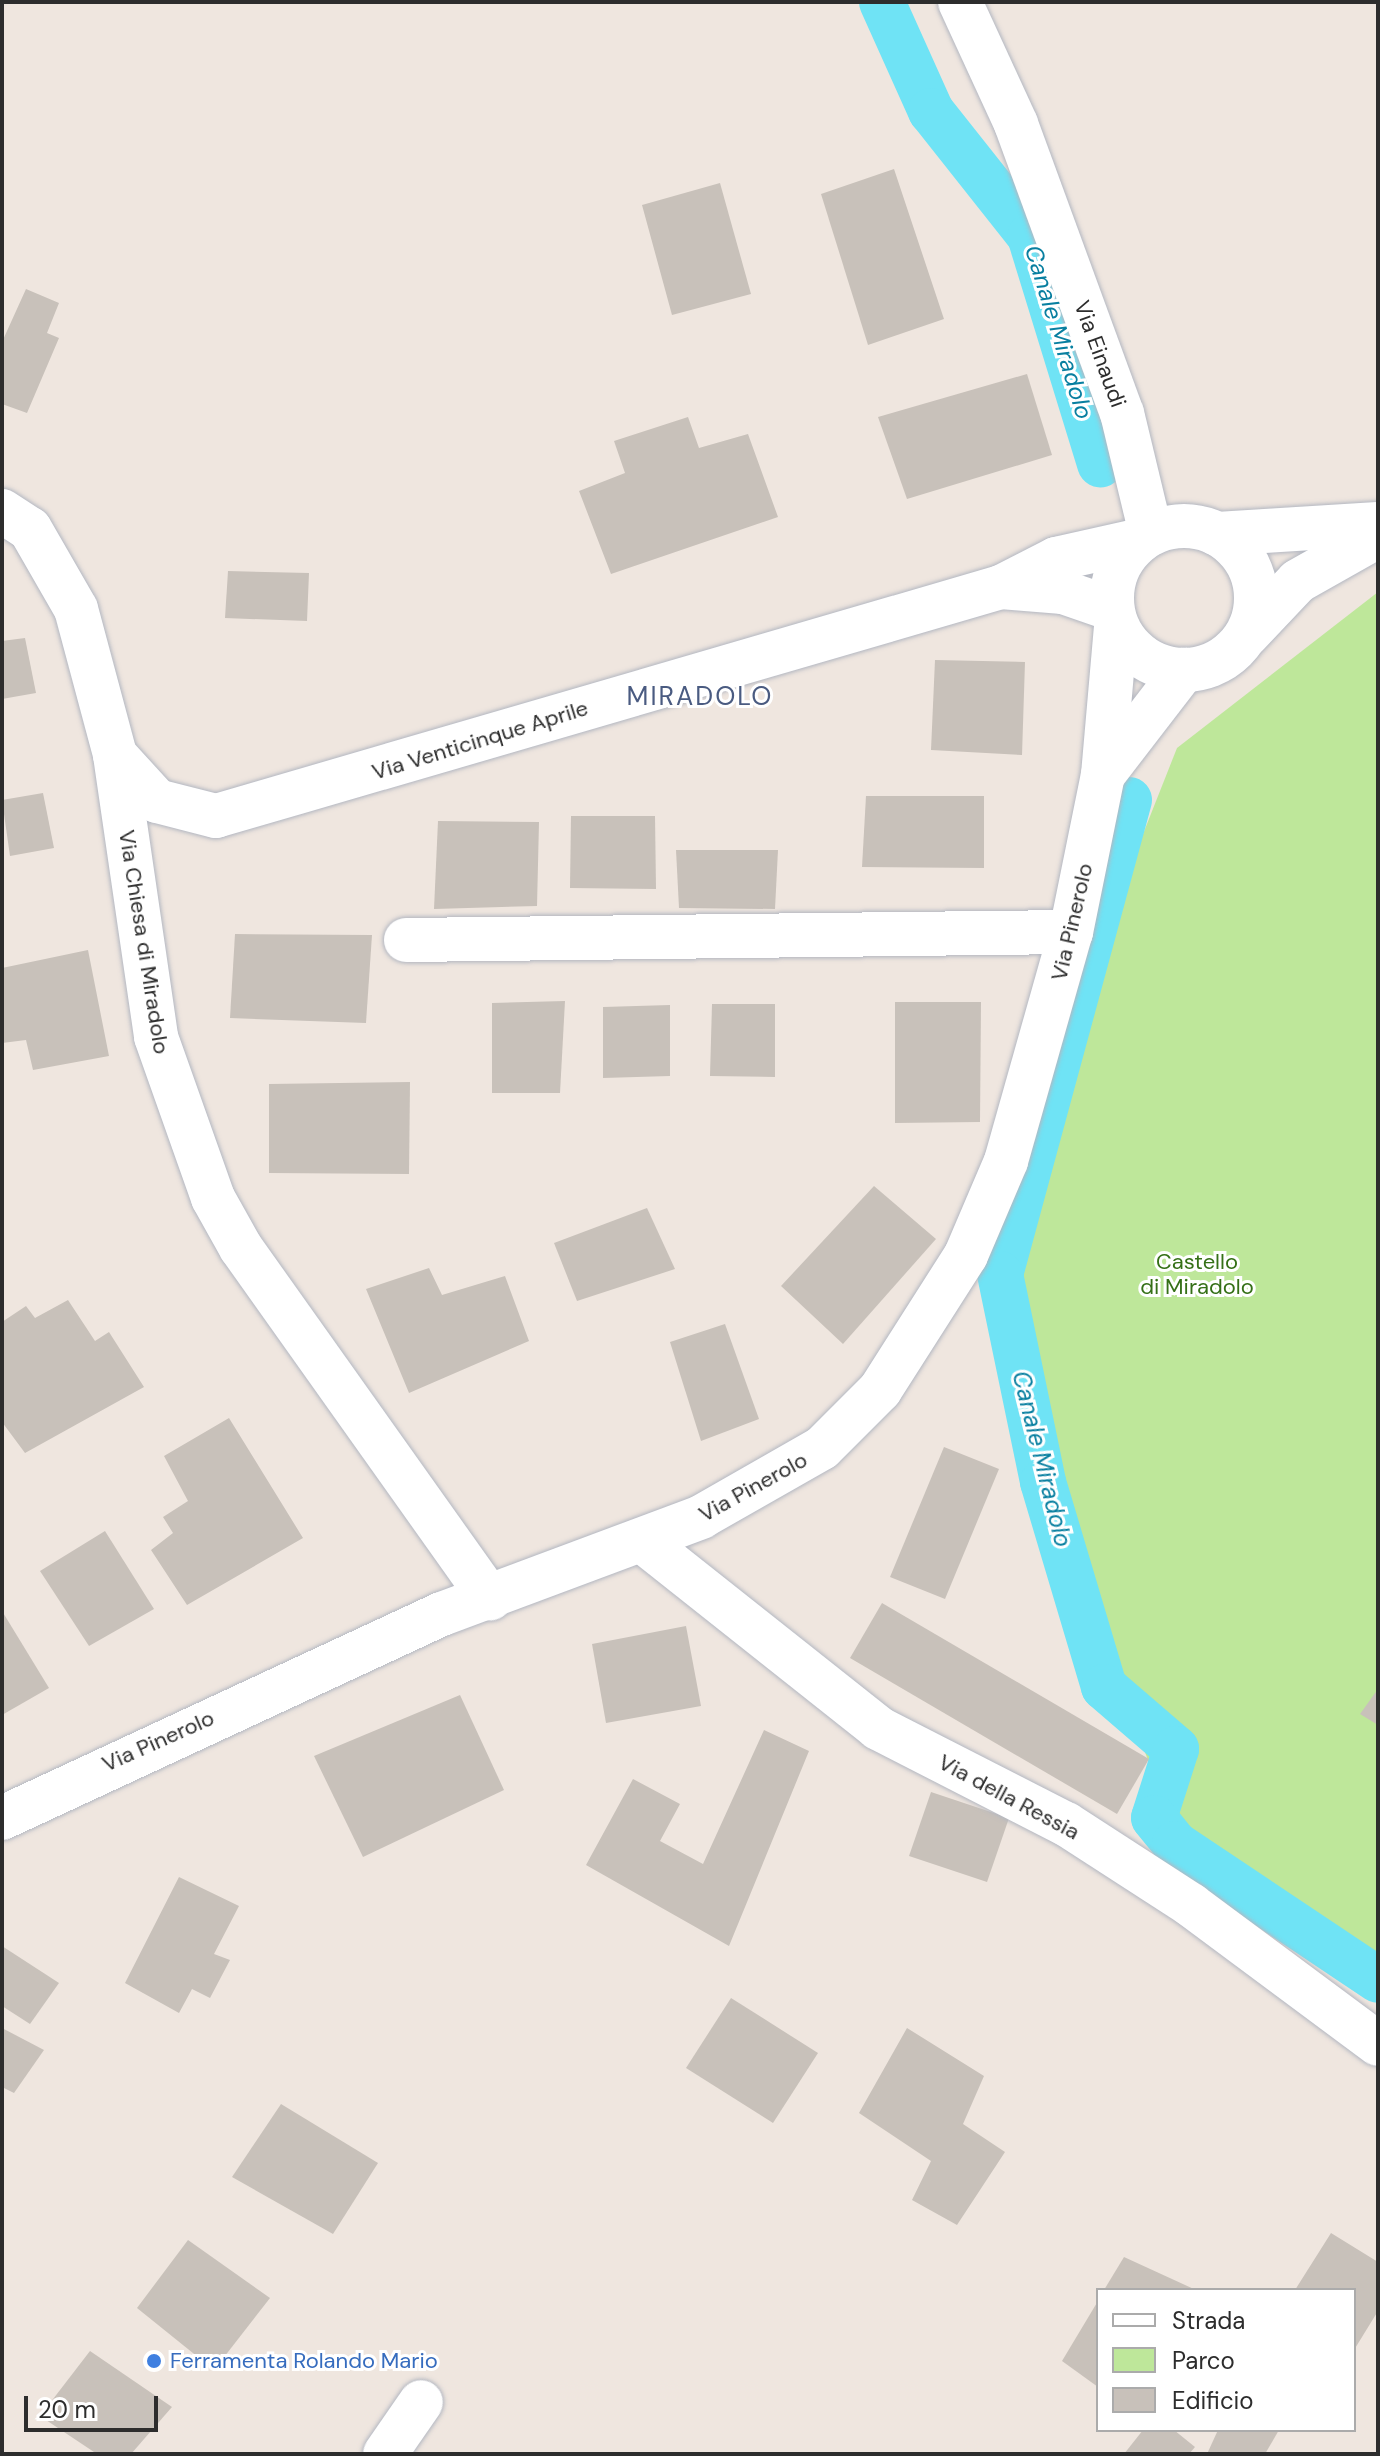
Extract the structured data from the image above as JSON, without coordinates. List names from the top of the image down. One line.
{"streets":{"street":["Via Einaudi","Via Venticinque Aprile","Via Pinerolo","Via Chiesa di Miradolo","Via della Ressia"]},"crossings":[["Via Einaudi","Via Pinerolo"],["Via Venticinque Aprile","Via Chiesa di Miradolo"],["Via Pinerolo","Via Chiesa di Miradolo"],["Via Pinerolo","Via della Ressia"]],"districts":["MIRADOLO"],"water":["Canale Miradolo"],"parks":["Castello di Miradolo"],"places":["Ferramenta Rolando Mario"],"legend":["Strada","Parco","Edificio"],"scale_bar":"20 m"}
